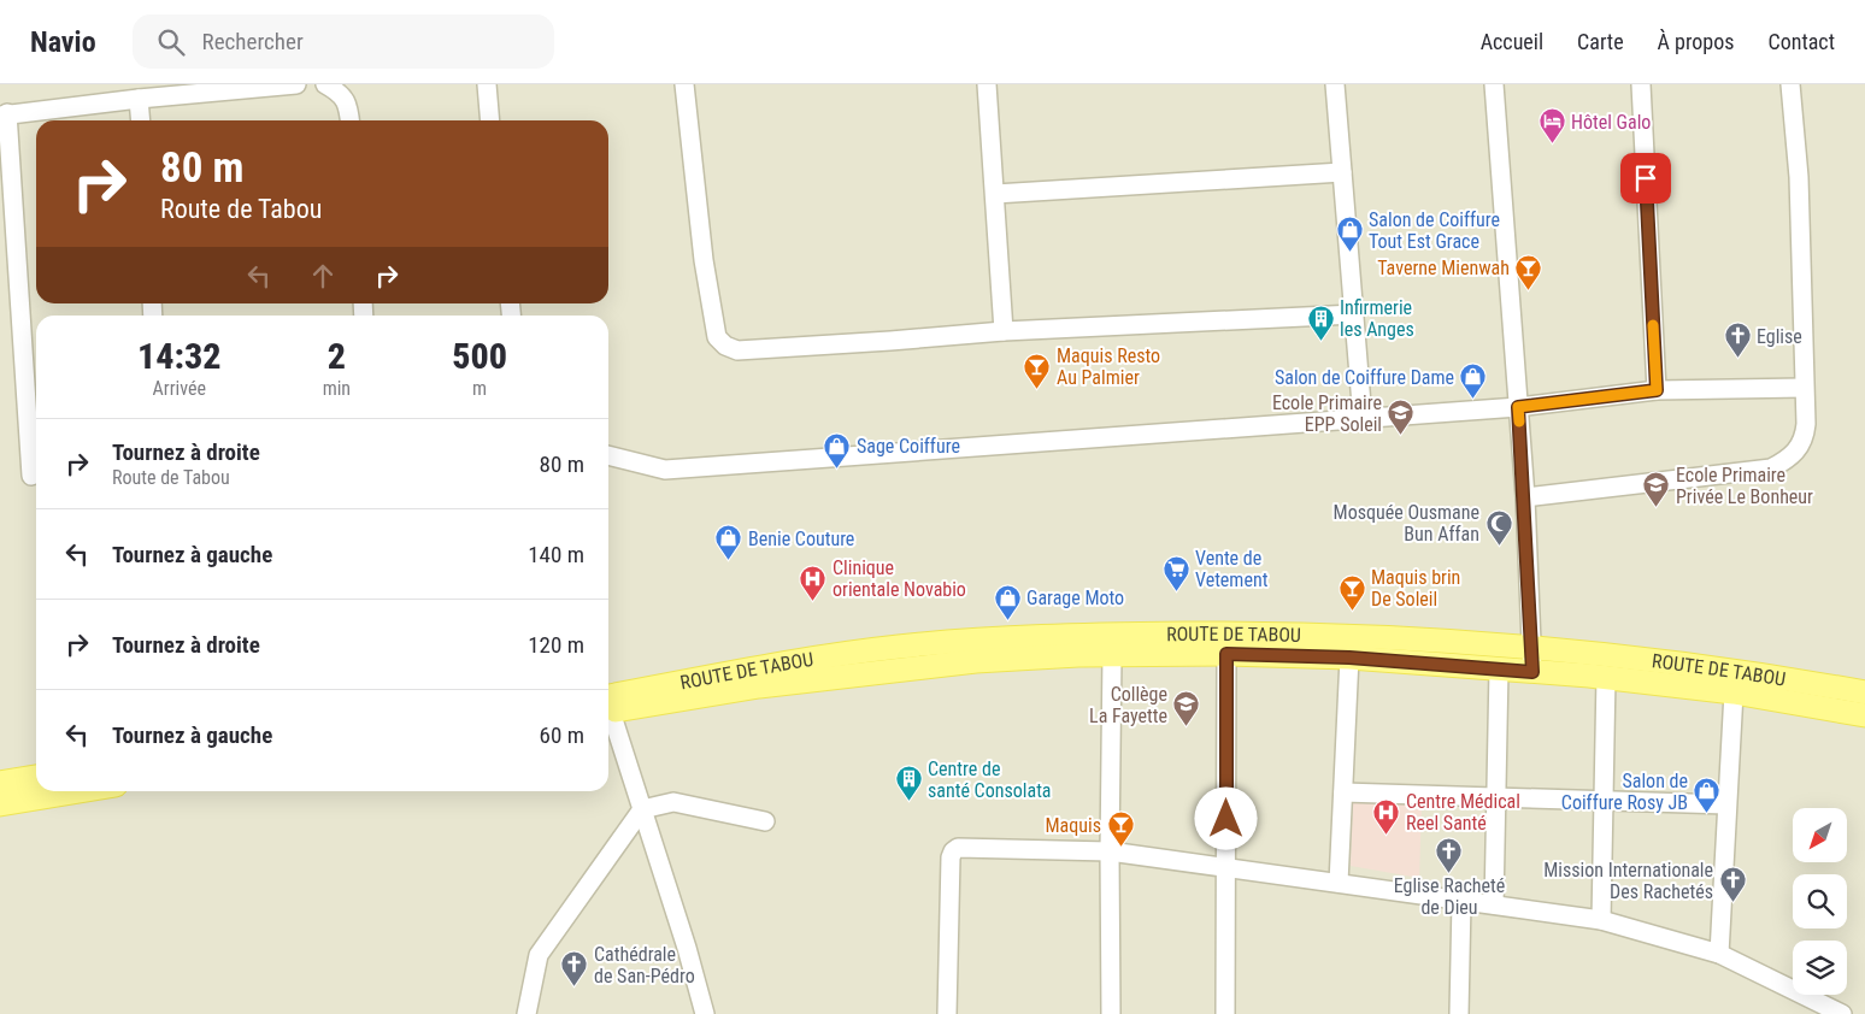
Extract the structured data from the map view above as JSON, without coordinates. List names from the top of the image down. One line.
{"streets":{"main road":["ROUTE DE TABOU"]},"places":{"hotel":["Hôtel Galo"],"shop":["Salon de Coiffure Tout Est Grace","Salon de Coiffure Dame","Sage Coiffure","Benie Couture","Garage Moto","Salon de Coiffure Rosy JB"],"bar":["Taverne Mienwah","Maquis Resto Au Palmier","Maquis brin De Soleil","Maquis"],"building":["Infirmerie les Anges","Centre de santé Consolata"],"church":["Eglise","Eglise Racheté de Dieu","Mission Internationale Des Rachetés","Cathédrale de San-Pédro"],"school or university":["Ecole Primaire EPP Soleil","Ecole Primaire Privée Le Bonheur","Collège La Fayette"],"mosque":["Mosquée Ousmane Bun Affan"],"supermarket":["Vente de Vetement"],"hospital":["Clinique orientale Novabio","Centre Médical Reel Santé"]},"north":"bottom left","page":{"header":"Navio","search":"Rechercher","nav":["Accueil","Carte","À propos","Contact"],"turn":["80 m","Route de Tabou"],"eta":["14:32","Arrivée","2","min","500","m"],"list":[{"name":"Tournez à droite","note":"Route de Tabou","value":"80 m"},{"name":"Tournez à gauche","value":"140 m"},{"name":"Tournez à droite","value":"120 m"},{"name":"Tournez à gauche","value":"60 m"}]}}
